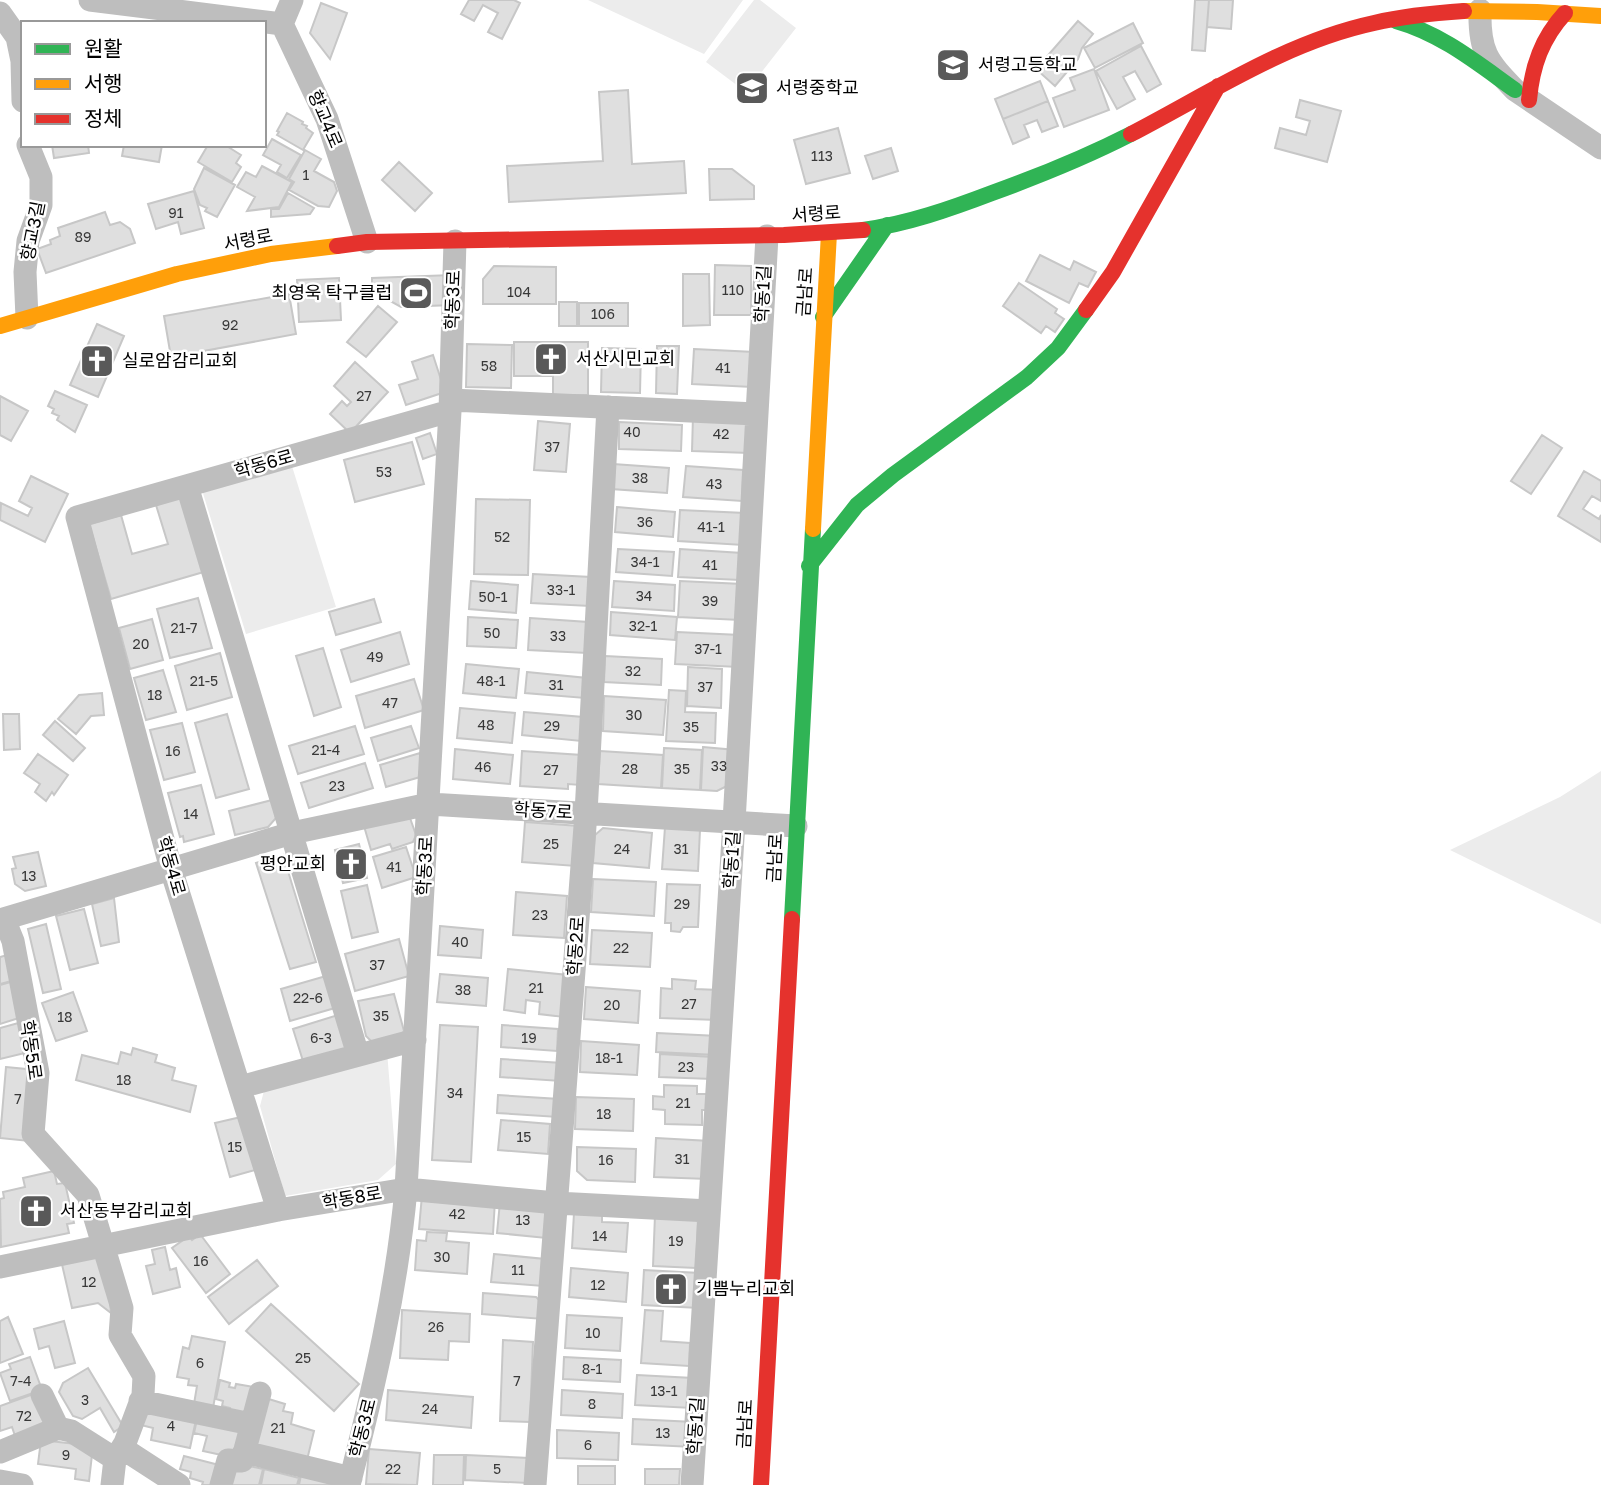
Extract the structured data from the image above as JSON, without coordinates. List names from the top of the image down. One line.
{"streets":{"street":["향교4로","서령로","향교3길","금남로","학동1길","학동3로","학동6로","학동7로","학동4로","학동2로","학동5로","학동8로"]},"crossings":[["향교4로","서령로"],["서령로","향교3길"],["서령로","금남로"],["서령로","학동1길"],["서령로","학동3로"],["금남로","학동7로"],["학동1길","학동6로"],["학동1길","학동7로"],["학동1길","학동8로"],["학동3로","학동6로"],["학동3로","학동7로"],["학동3로","학동8로"],["학동6로","학동4로"],["학동6로","학동2로"],["학동7로","학동4로"],["학동7로","학동2로"],["학동7로","학동5로"],["학동4로","학동8로"],["학동2로","학동8로"],["학동5로","학동8로"]],"places":{"school or university":["서령고등학교","서령중학교"],"sports":["최영욱 탁구클럽"],"church":["서산시민교회","실로암감리교회","평안교회","서산동부감리교회","기쁨누리교회"]},"house_numbers":["113","1","91","89","110","104","106","92","58","41","27","40","42","37","53","38","43","36","41-1","52","34-1","41","33-1","34","50-1","39","32-1","21-7","50","33","20","37-1","49","32","21-5","48-1","31","37","18","47","30","48","29","35","21-4","16","33","46","28","35","27","23","14","25","24","31","41","13","29","23","40","22","37","21","38","22-6","27","20","35","18","6-3","19","18-1","23","18","34","7","21","18","15","15","31","16","42","13","14","19","30","16","11","12","12","26","10","25","6","8-1","7-4","7","13-1","3","8","24","72","4","21","13","6","9","22","5"],"legend":["원활","서행","정체"]}
